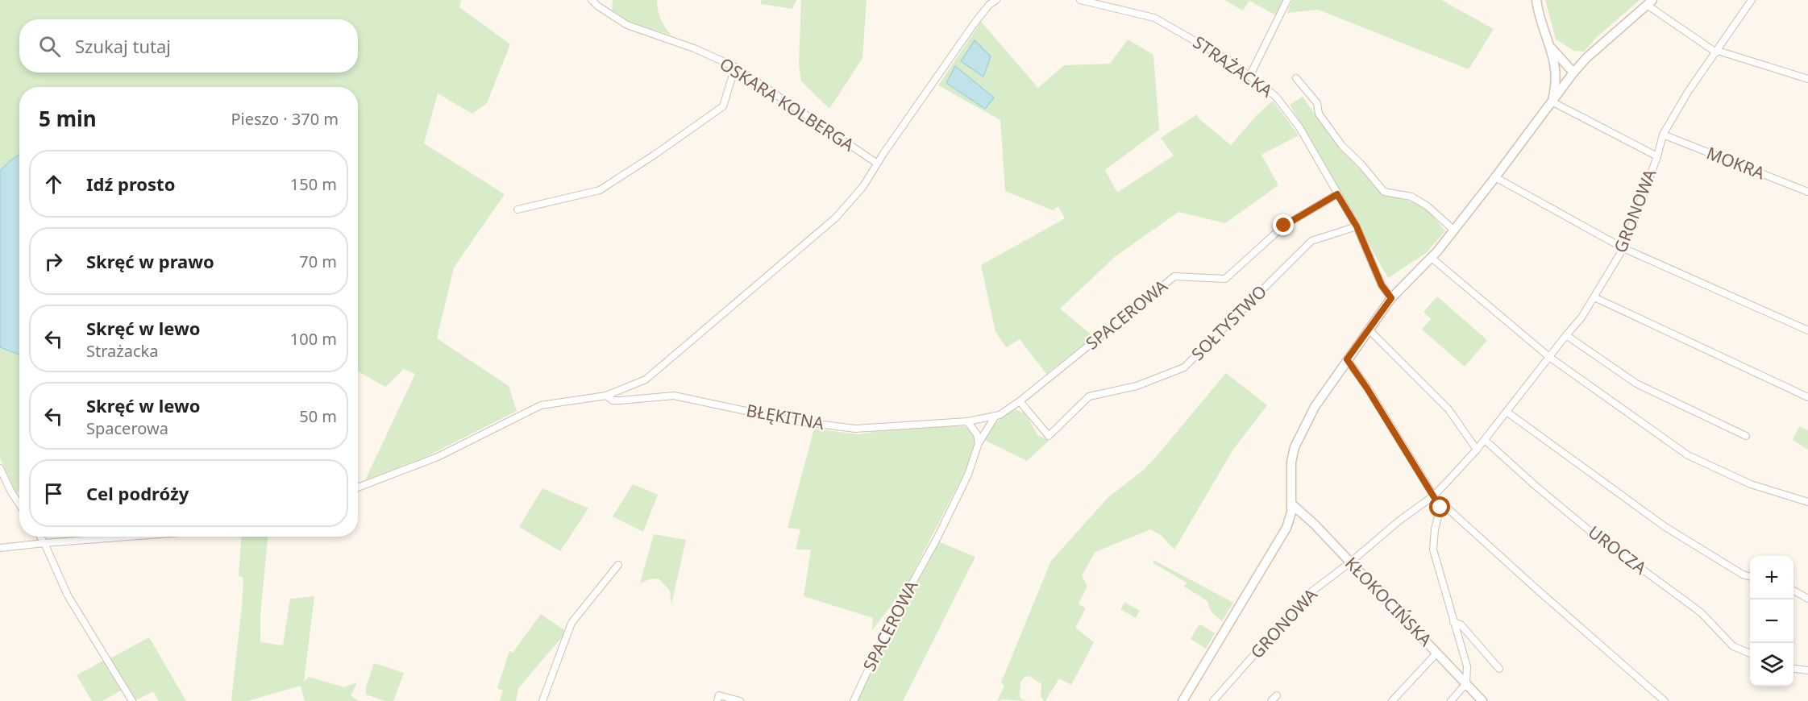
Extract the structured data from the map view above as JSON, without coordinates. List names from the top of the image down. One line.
{"streets":{"street":["STRAŻACKA","OSKARA KOLBERGA","MOKRA","GRONOWA","SPACEROWA","SOŁTYSTWO","BŁĘKITNA","UROCZA","KŁOKOCIŃSKA"]},"crossings":[["STRAŻACKA","SPACEROWA"],["STRAŻACKA","SOŁTYSTWO"],["OSKARA KOLBERGA","BŁĘKITNA"],["MOKRA","GRONOWA"],["GRONOWA","UROCZA"],["GRONOWA","KŁOKOCIŃSKA"],["SPACEROWA","SOŁTYSTWO"],["SPACEROWA","BŁĘKITNA"]],"page":{"search":"Szukaj tutaj","heading":["5 min","Pieszo · 370 m"],"list":[["Idź prosto","150 m"],["Skręć w prawo","70 m"],["Skręć w lewo","Strażacka","100 m"],["Skręć w lewo","Spacerowa","50 m"],"Cel podróży"],"map_buttons":["+","−"]}}
